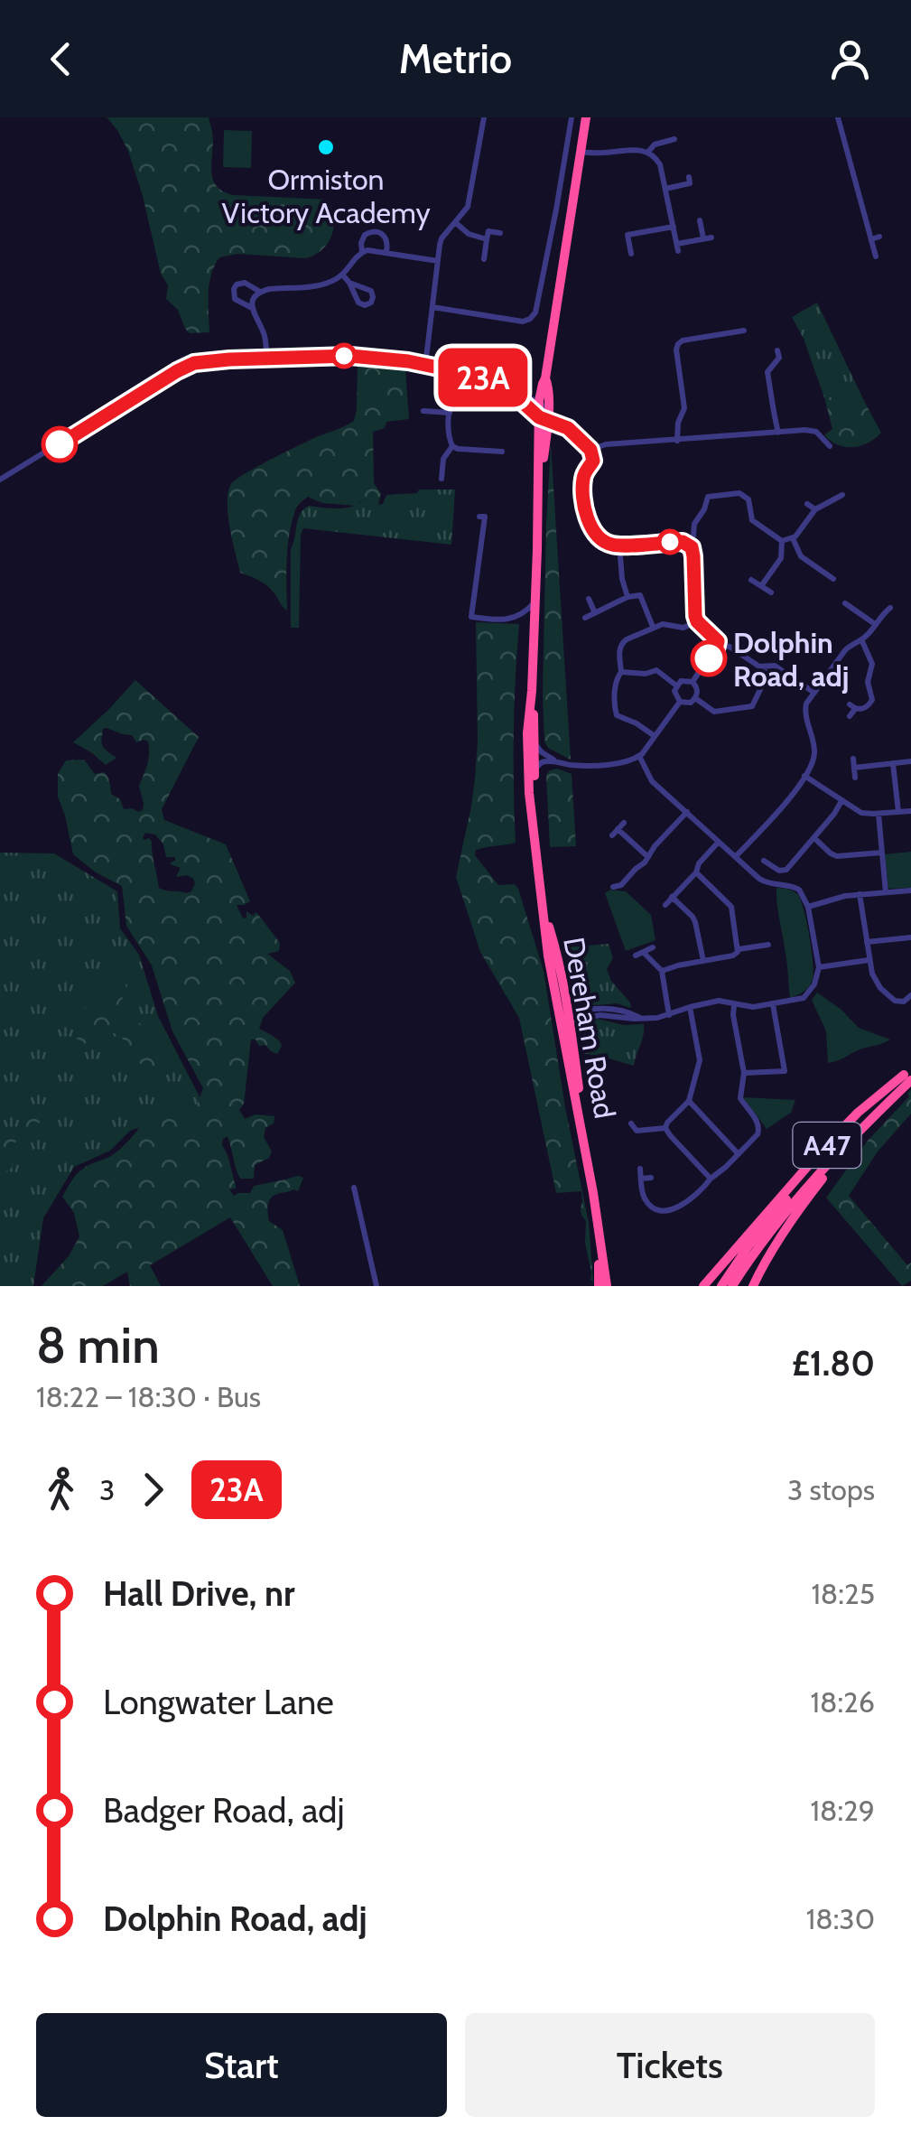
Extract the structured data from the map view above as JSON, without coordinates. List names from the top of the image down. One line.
{"streets":{"highway":["Dereham Road","A47"]},"places":["Ormiston Victory Academy","Dolphin Road, adj"],"lines":["bus line 23A"],"page":{"header":"Metrio","on_map":"23A","heading":["8 min","18:22 – 18:30 · Bus","£1.80"],"legs":["3","23A","3 stops"],"list":[{"name":"Hall Drive, nr","value":"18:25"},{"name":"Longwater Lane","value":"18:26"},{"name":"Badger Road, adj","value":"18:29"},{"name":"Dolphin Road, adj","value":"18:30"}],"buttons":["Start","Tickets"]}}
